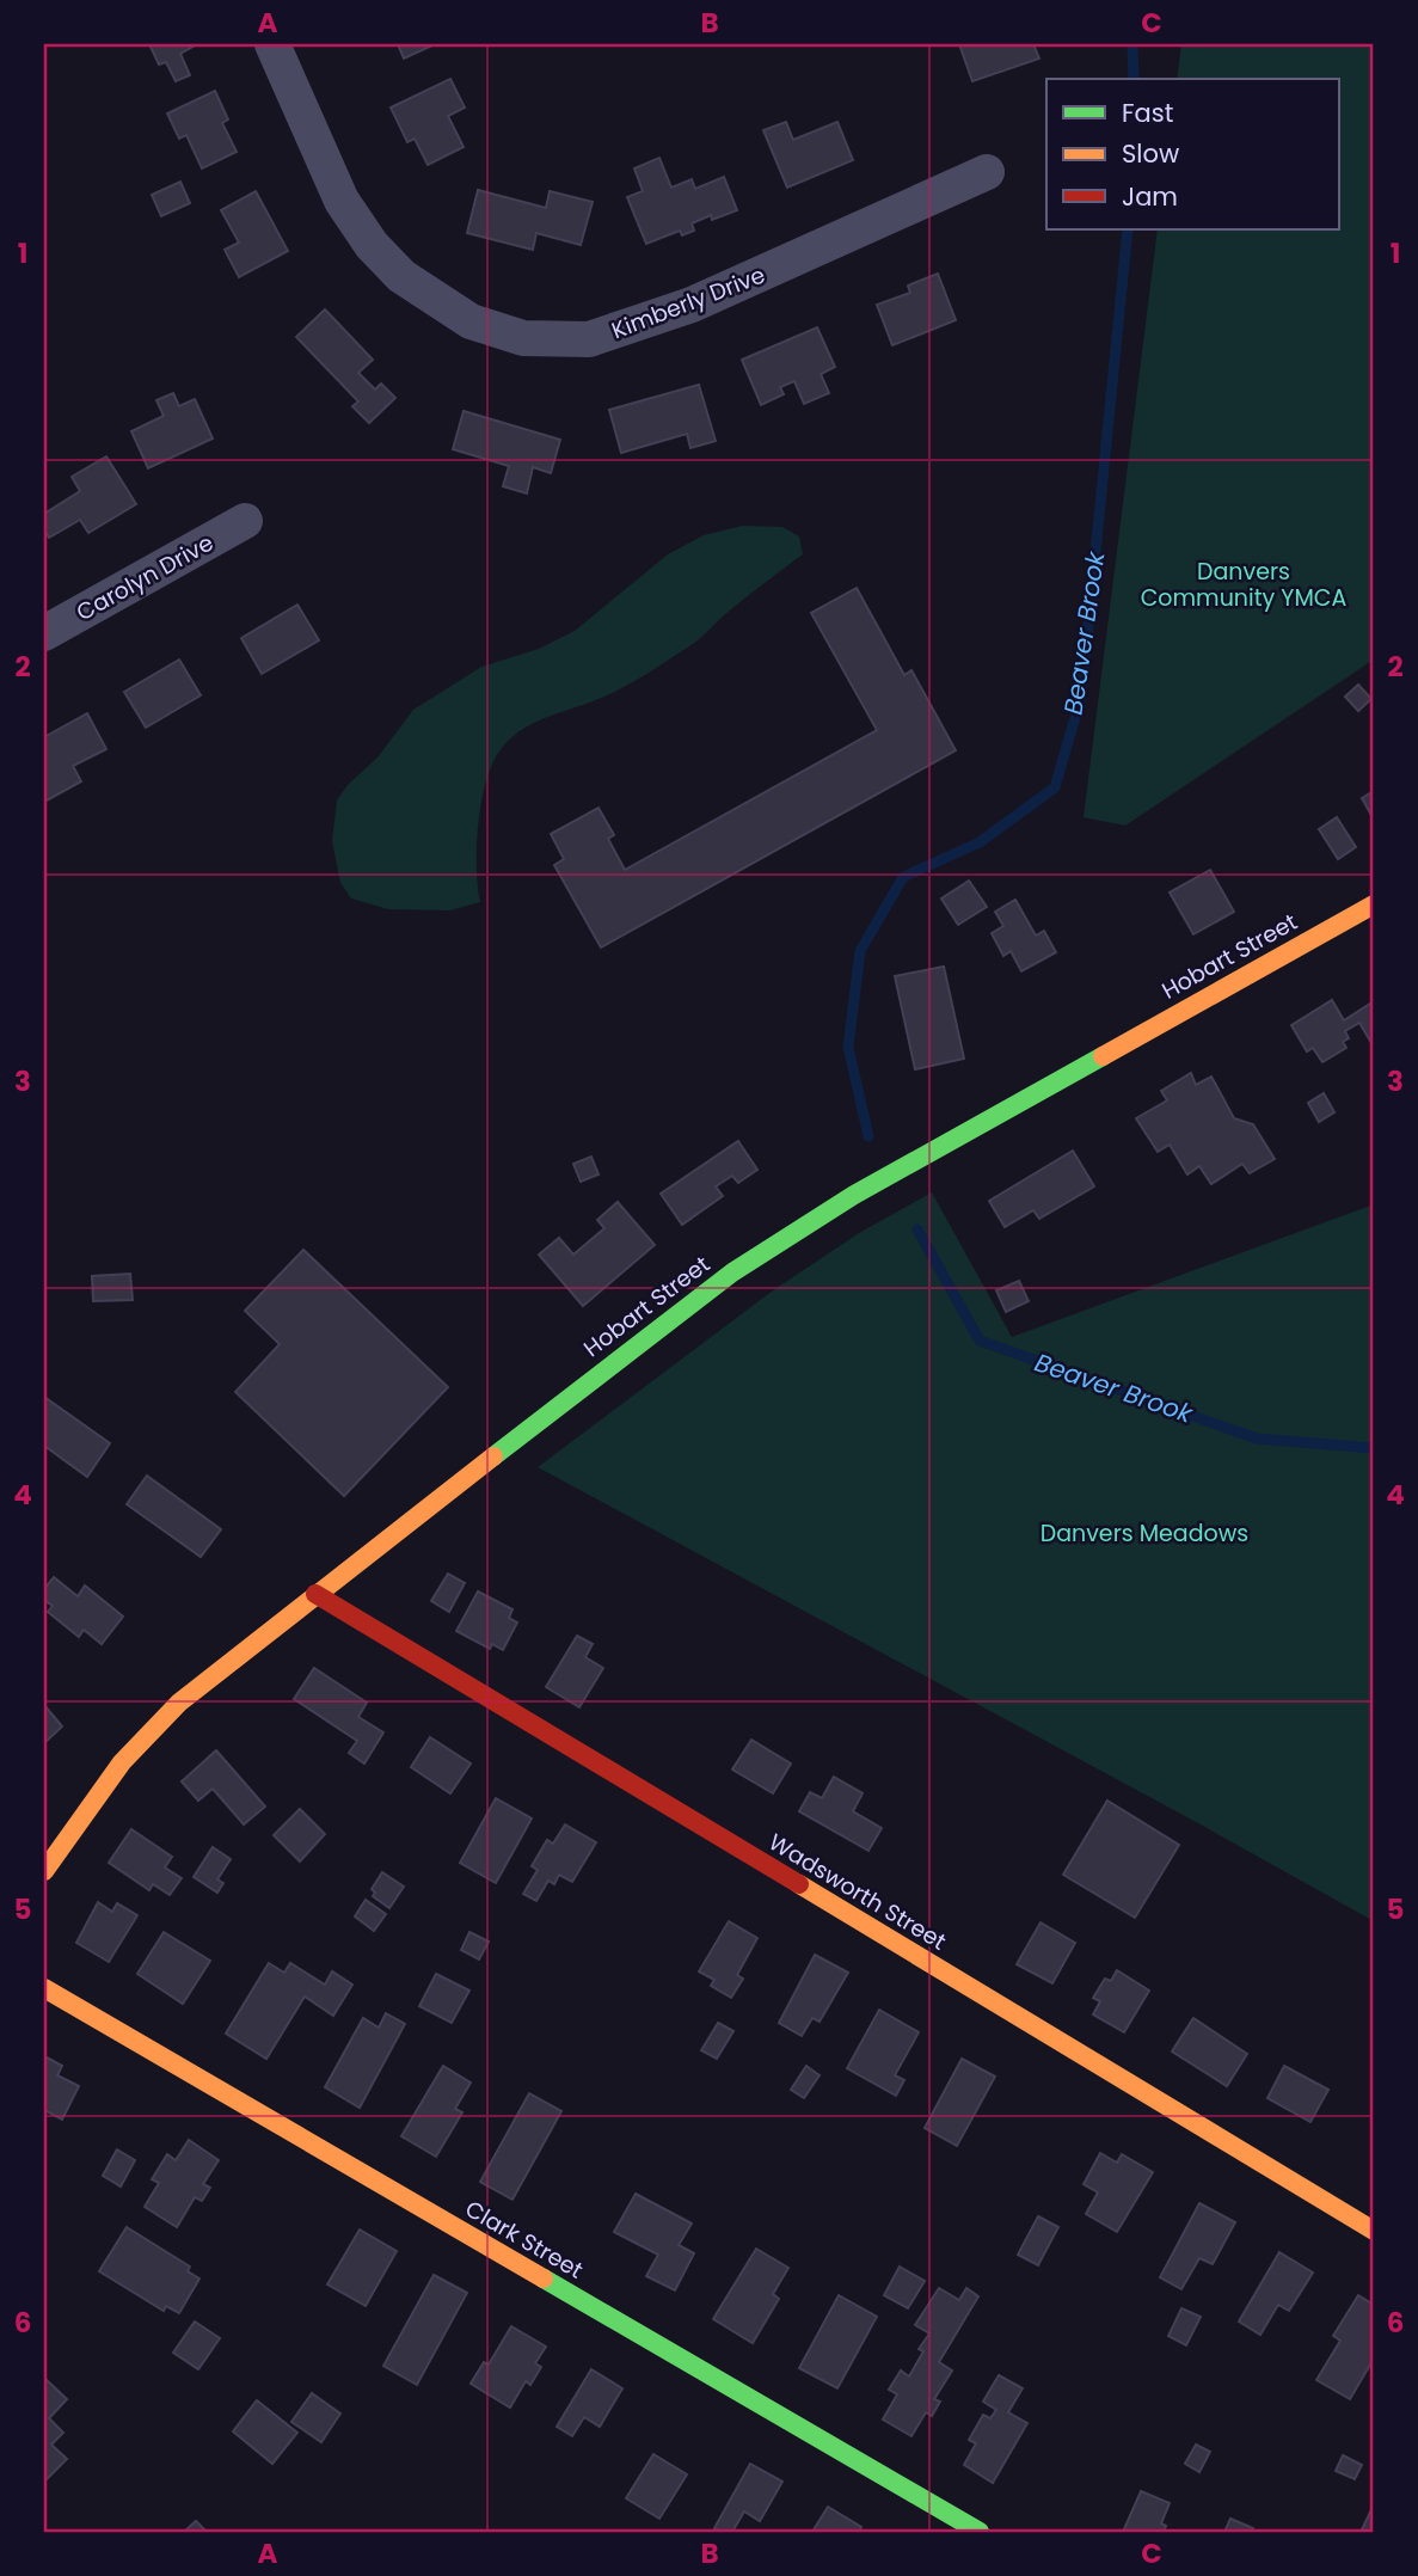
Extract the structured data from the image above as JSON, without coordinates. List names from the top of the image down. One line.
{"streets":{"street":["Kimberly Drive","Carolyn Drive","Hobart Street","Wadsworth Street","Clark Street"]},"crossings":[["Hobart Street","Wadsworth Street"]],"water":["Beaver Brook"],"parks":["Danvers Community YMCA","Danvers Meadows"],"legend":["Fast","Slow","Jam"],"grid":{"columns":["A","B","C"],"rows":["1","2","3","4","5","6"]}}
